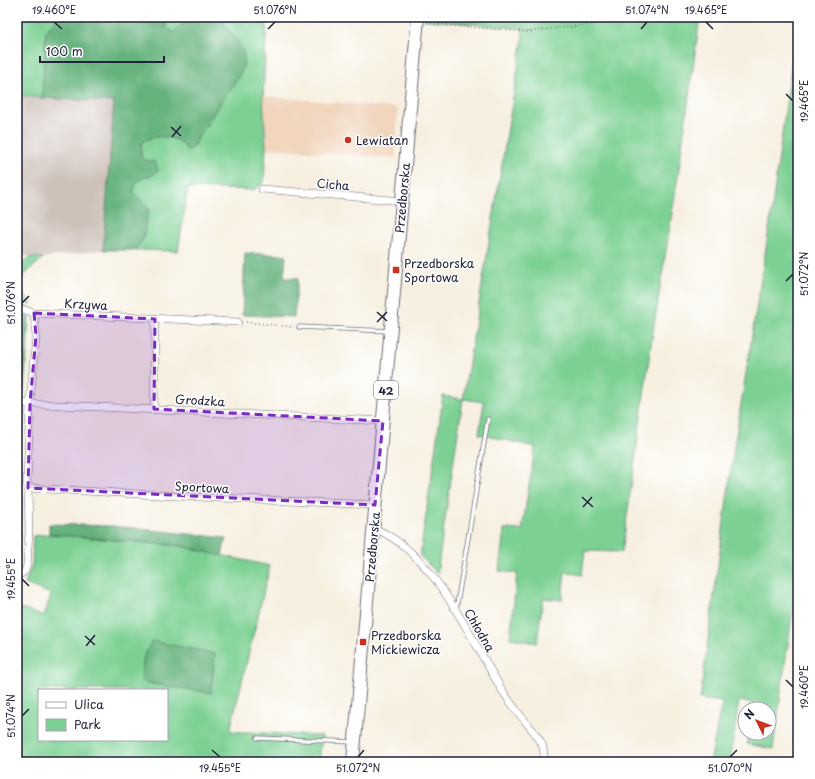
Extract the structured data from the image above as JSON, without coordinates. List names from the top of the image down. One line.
{"streets":{"main road":["Przedborska","42"],"street":["Cicha","Krzywa","Grodzka","Sportowa","Chłodna"]},"crossings":[["Cicha","Przedborska"],["Przedborska","Grodzka"],["Przedborska","Sportowa"],["Przedborska","Chłodna"]],"places":{"other":["Lewiatan"],"transit":["Przedborska Sportowa","Przedborska Mickiewicza"]},"legend":["Ulica","Park"],"scale_bar":"100 m","north":"top left","coordinates":["19.460°E","51.076°N","51.074°N","19.465°E","51.072°N","19.455°E","51.070°N"]}
